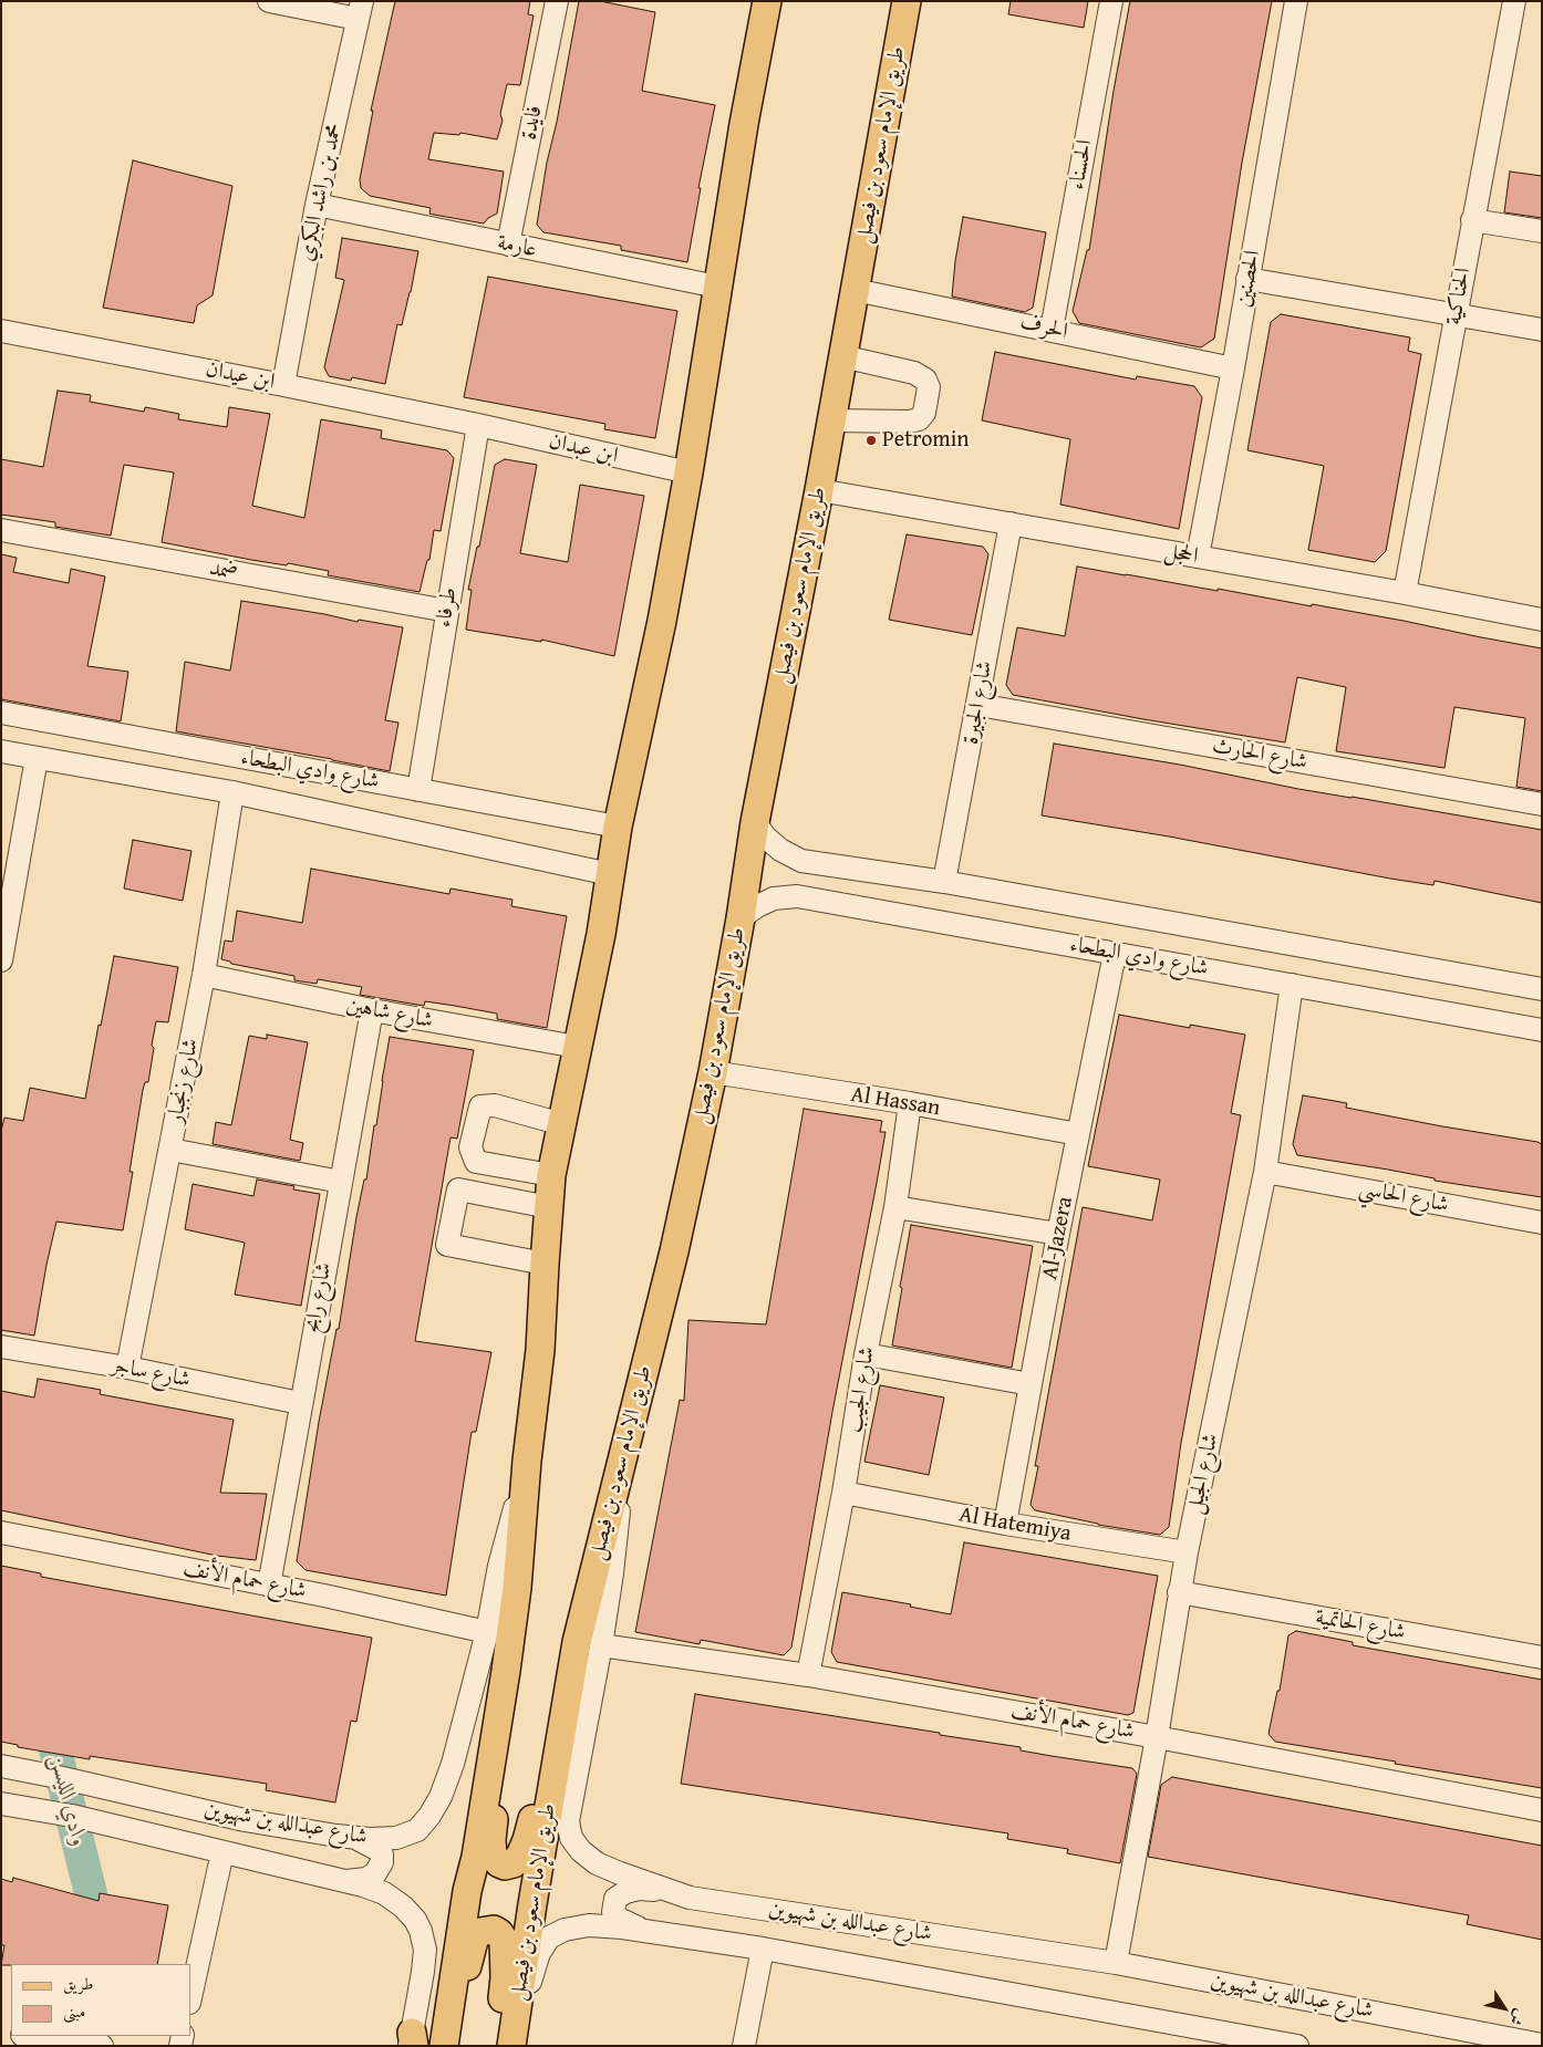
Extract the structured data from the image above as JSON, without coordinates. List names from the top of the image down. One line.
{"streets":{"main road":["طريق الإمام سعود بن فيصل"],"street":["فايدة","الحسناء","محمد بن راشد البكري","عارمة","الحصنين","الحناكية","الحرف","ابن عيدان","ابن عبدان","الحجل","ضمد","طرفاء","شارع الجيرة","شارع الحارث","شارع وادي البطحاء","شارع شاهين","شارع زنجبار","Al Hassan","شارع الحاسي","Al-Jazera","شارع رابح","شارع ساجر","شارع الجيب","شارع الجيل","Al Hatemiya","شارع حمام الأنف","شارع الحاتمية","شارع عبدالله بن شهيوين"]},"crossings":[["فايدة","عارمة"],["طريق الإمام سعود بن فيصل","الحرف"],["طريق الإمام سعود بن فيصل","الحجل"],["طريق الإمام سعود بن فيصل","شارع وادي البطحاء"],["طريق الإمام سعود بن فيصل","Al Hassan"],["طريق الإمام سعود بن فيصل","شارع عبدالله بن شهيوين"],["الحسناء","الحرف"],["محمد بن راشد البكري","عارمة"],["محمد بن راشد البكري","ابن عيدان"],["الحصنين","الحرف"],["الحصنين","الحجل"],["الحناكية","الحجل"],["ابن عيدان","ابن عبدان"],["ابن عيدان","طرفاء"],["ابن عبدان","طرفاء"],["الحجل","شارع الجيرة"],["ضمد","طرفاء"],["طرفاء","شارع وادي البطحاء"],["شارع الجيرة","شارع الحارث"],["شارع الجيرة","شارع وادي البطحاء"],["شارع وادي البطحاء","شارع زنجبار"],["شارع وادي البطحاء","Al-Jazera"],["شارع وادي البطحاء","شارع الجيل"],["شارع شاهين","شارع زنجبار"],["شارع شاهين","شارع رابح"],["شارع زنجبار","شارع ساجر"],["Al Hassan","Al-Jazera"],["Al Hassan","شارع الجيب"],["شارع الحاسي","شارع الجيل"],["Al-Jazera","Al Hatemiya"],["شارع رابح","شارع ساجر"],["شارع رابح","شارع حمام الأنف"],["شارع الجيب","Al Hatemiya"],["شارع الجيب","شارع حمام الأنف"],["شارع الجيل","Al Hatemiya"],["شارع الجيل","شارع حمام الأنف"],["شارع الجيل","شارع الحاتمية"],["شارع الجيل","شارع عبدالله بن شهيوين"],["شارع حمام الأنف","شارع عبدالله بن شهيوين"]],"water":["وادي الليسن"],"places":["Petromin"],"legend":["طريق","مبنى"],"north":"bottom right"}
